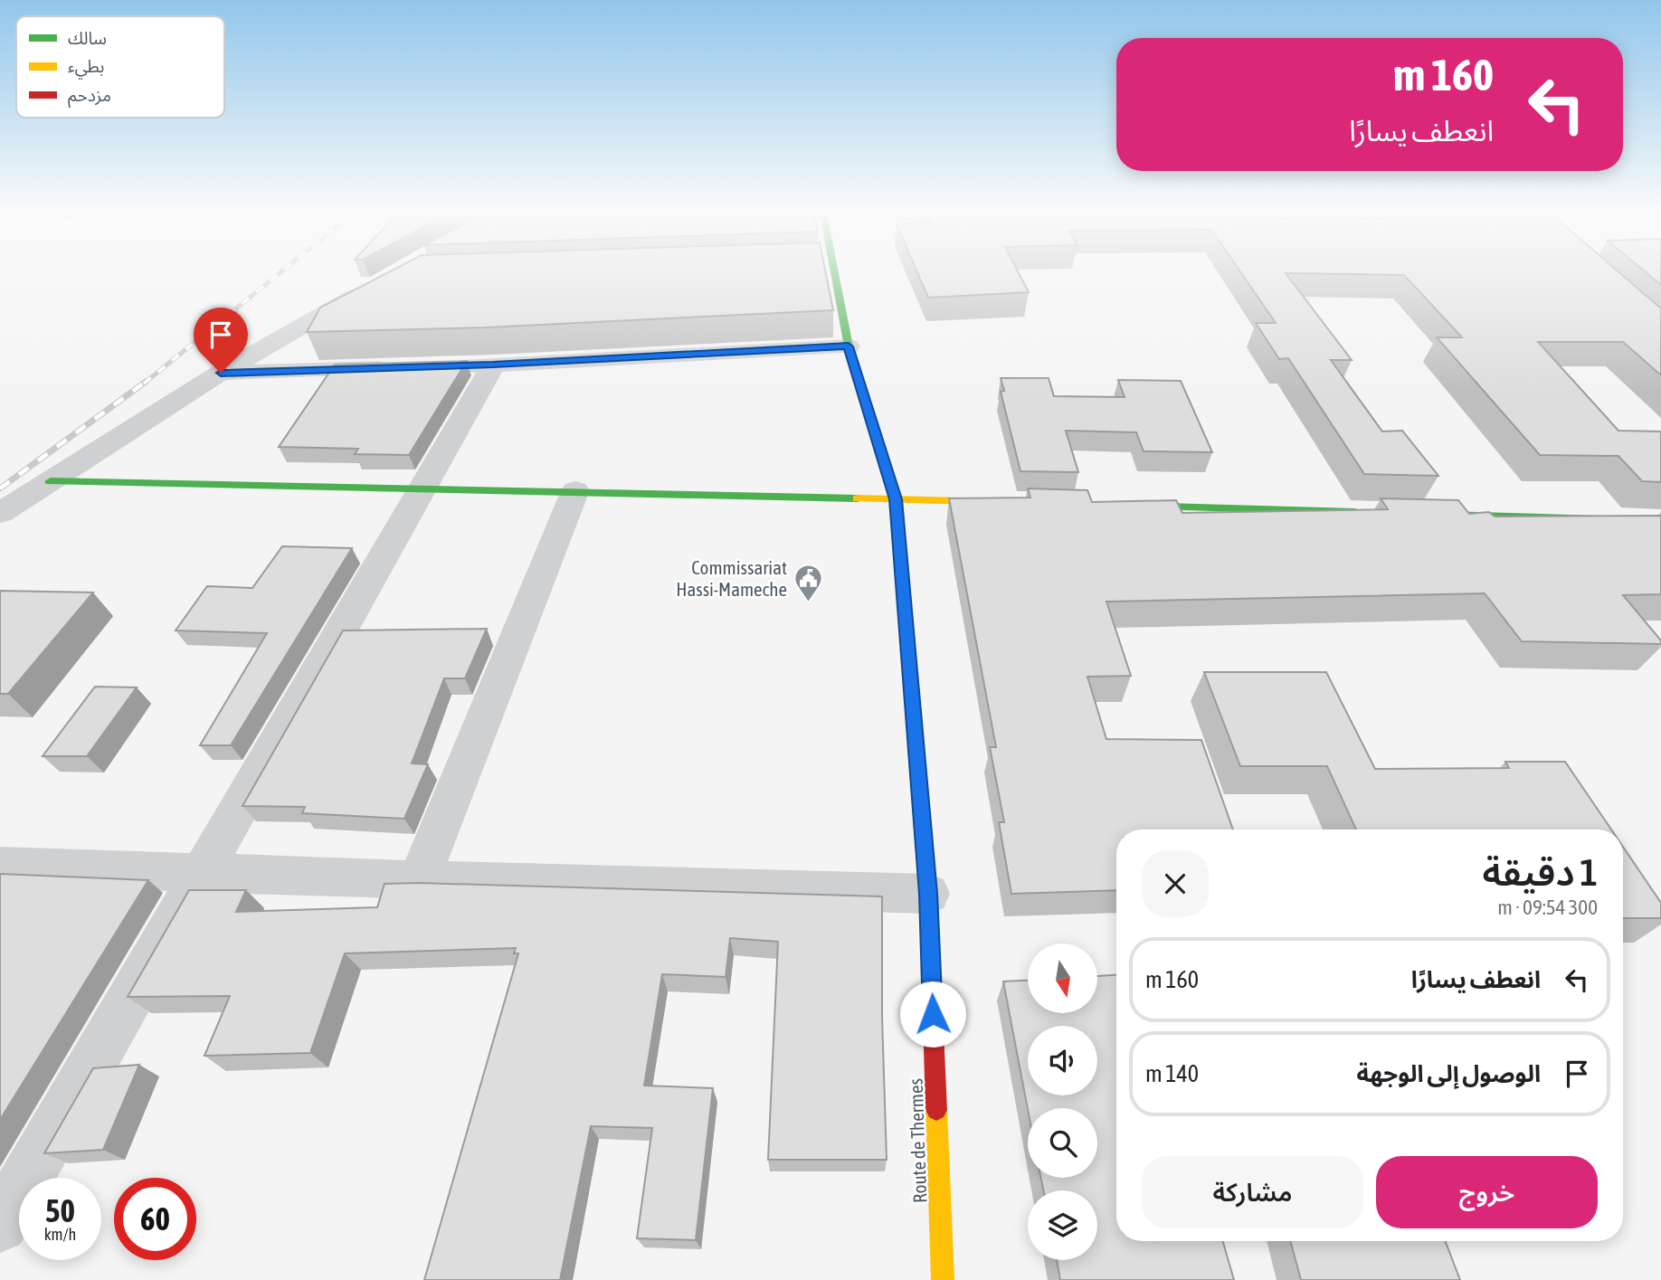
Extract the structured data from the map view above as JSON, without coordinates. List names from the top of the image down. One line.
{"streets":{"street":["Route de Thermes"]},"places":{"public building":["Commissariat Hassi-Mameche"]},"legend":["سالك","بطيء","مزدحم"],"north":"bottom","page":{"turn":["160 m","انعطف يسارًا"],"heading":["1 دقيقة","300 m · 09:54"],"list":[{"name":"انعطف يسارًا","value":"160 m"},{"name":"الوصول إلى الوجهة","value":"140 m"}],"buttons":["خروج","مشاركة"],"speed":"50 km/h","limit":"60"}}
